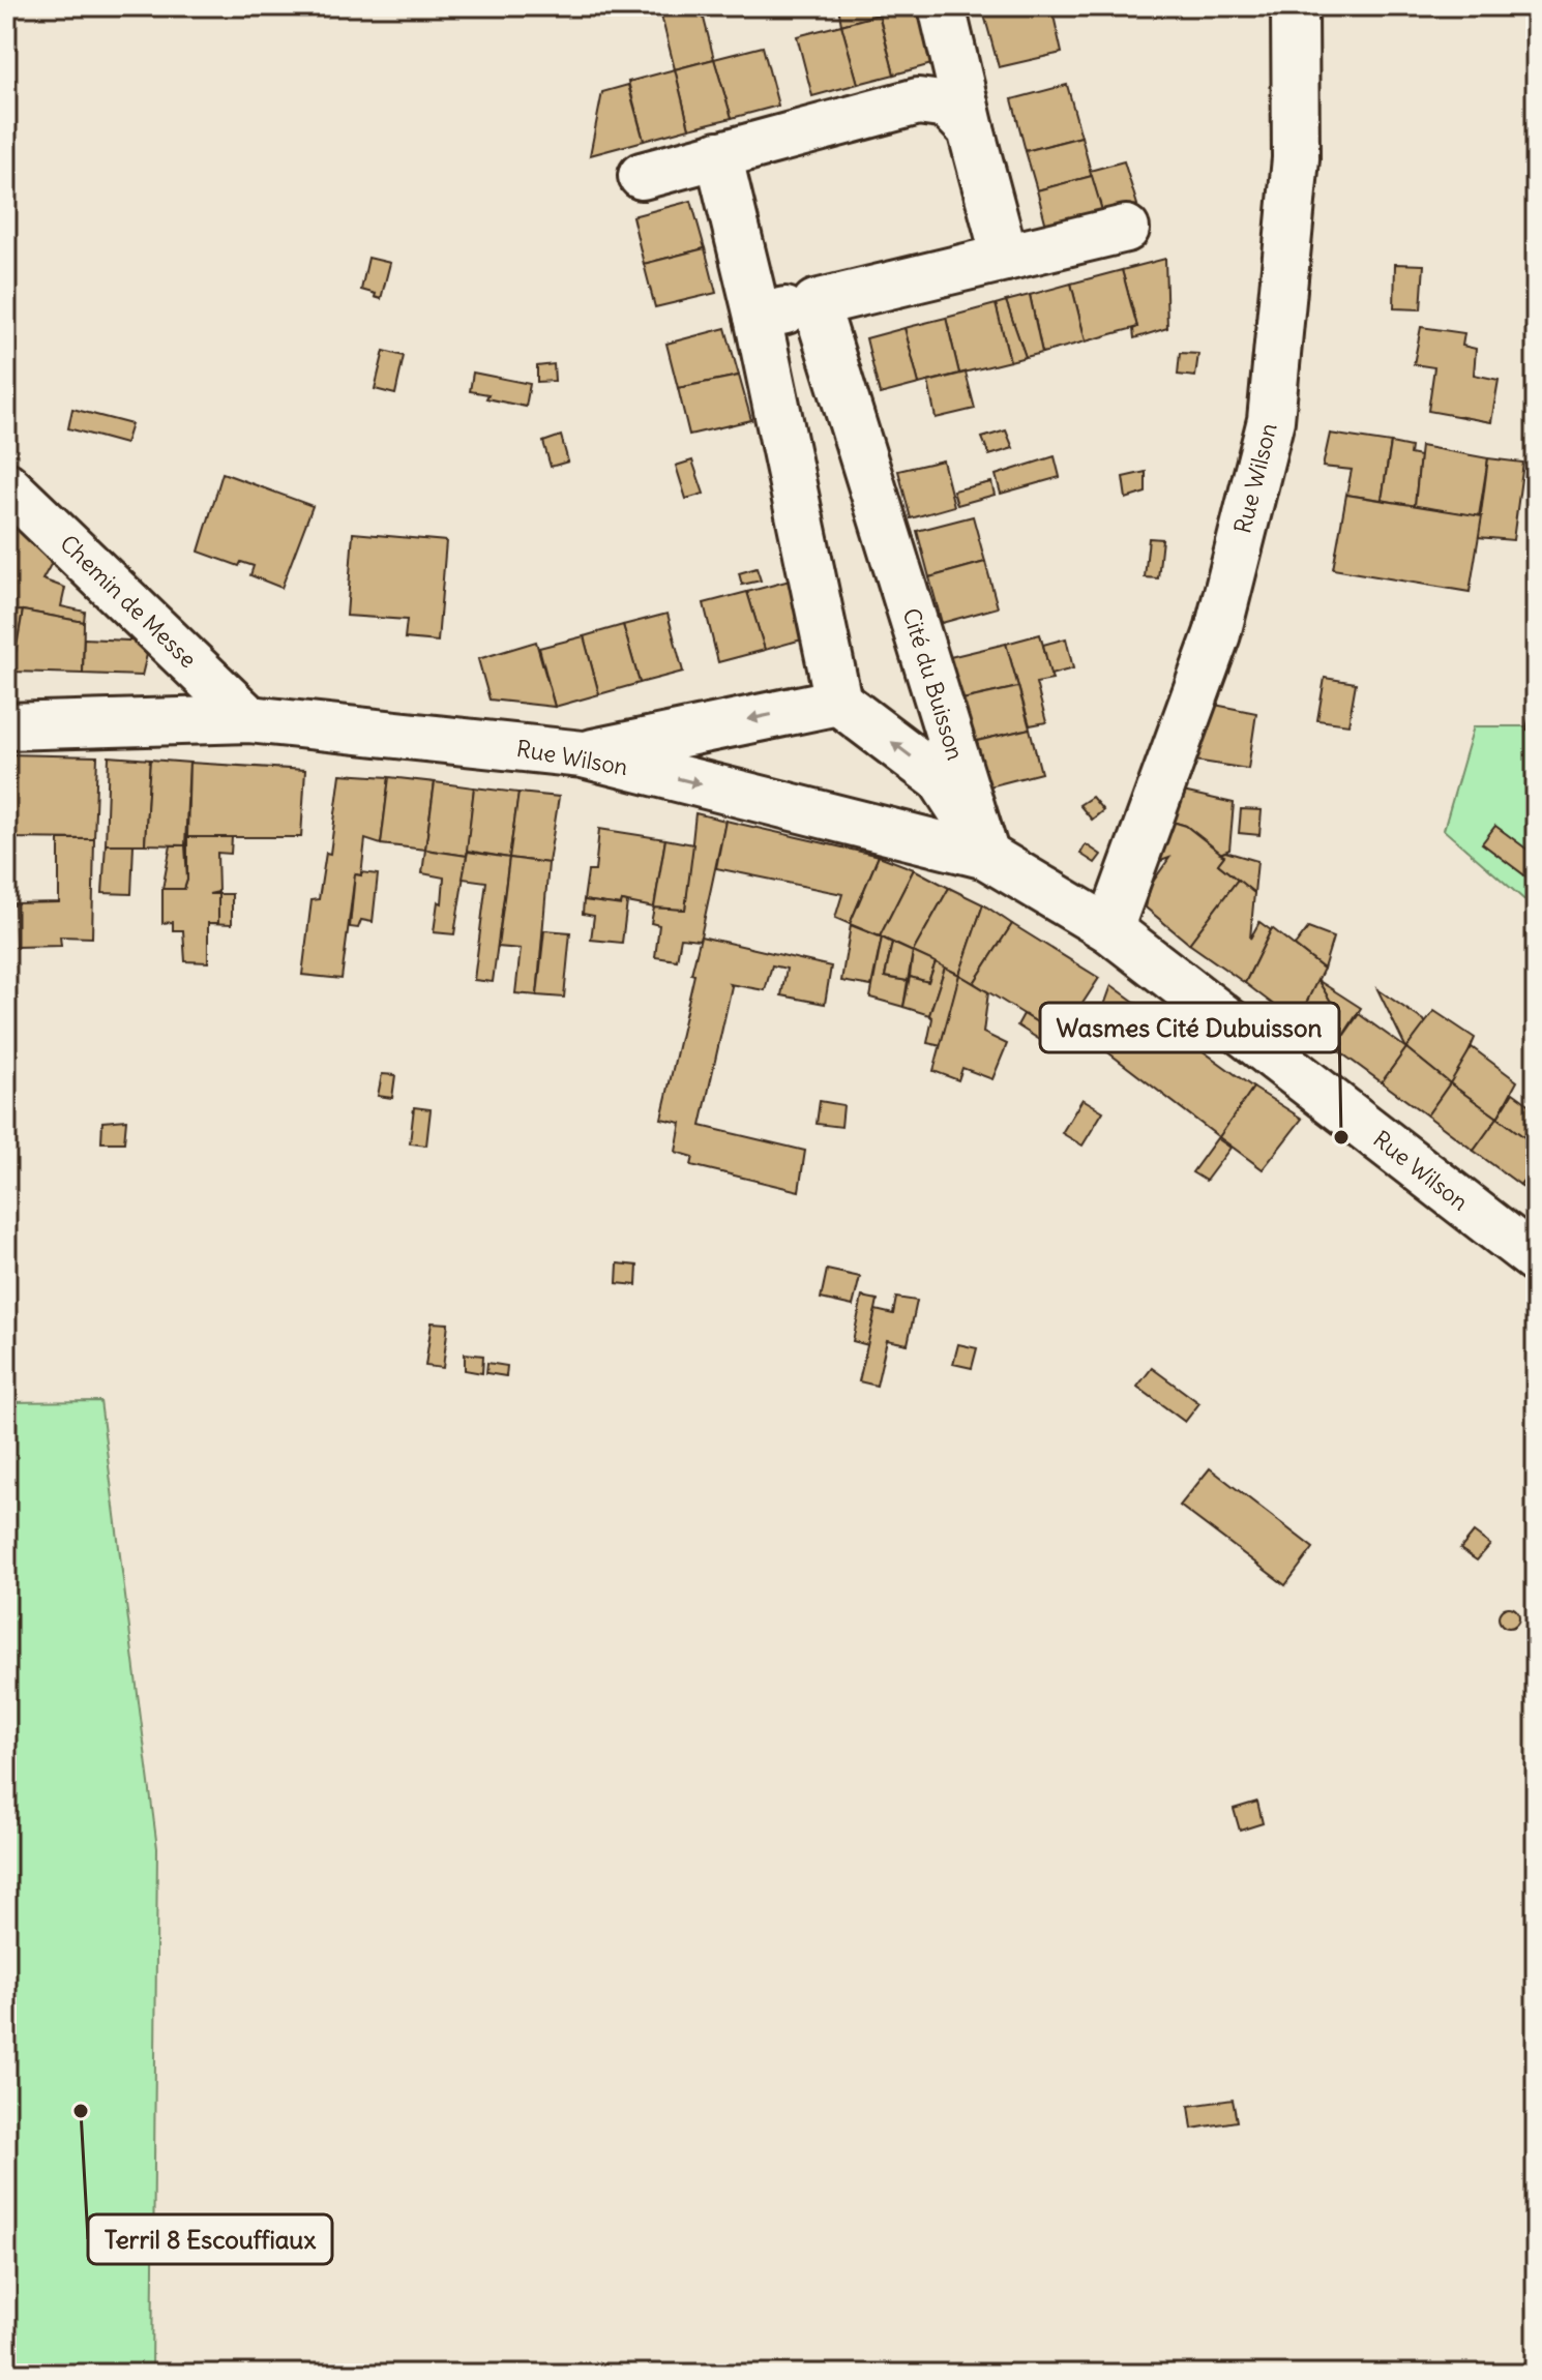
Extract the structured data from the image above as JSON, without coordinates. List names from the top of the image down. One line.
{"streets":{"street":["Rue Wilson","Chemin de Messe","Cité du Buisson"]},"crossings":[["Rue Wilson","Chemin de Messe"],["Rue Wilson","Cité du Buisson"]],"places":["Wasmes Cité Dubuisson","Terril 8 Escouffiaux"]}
